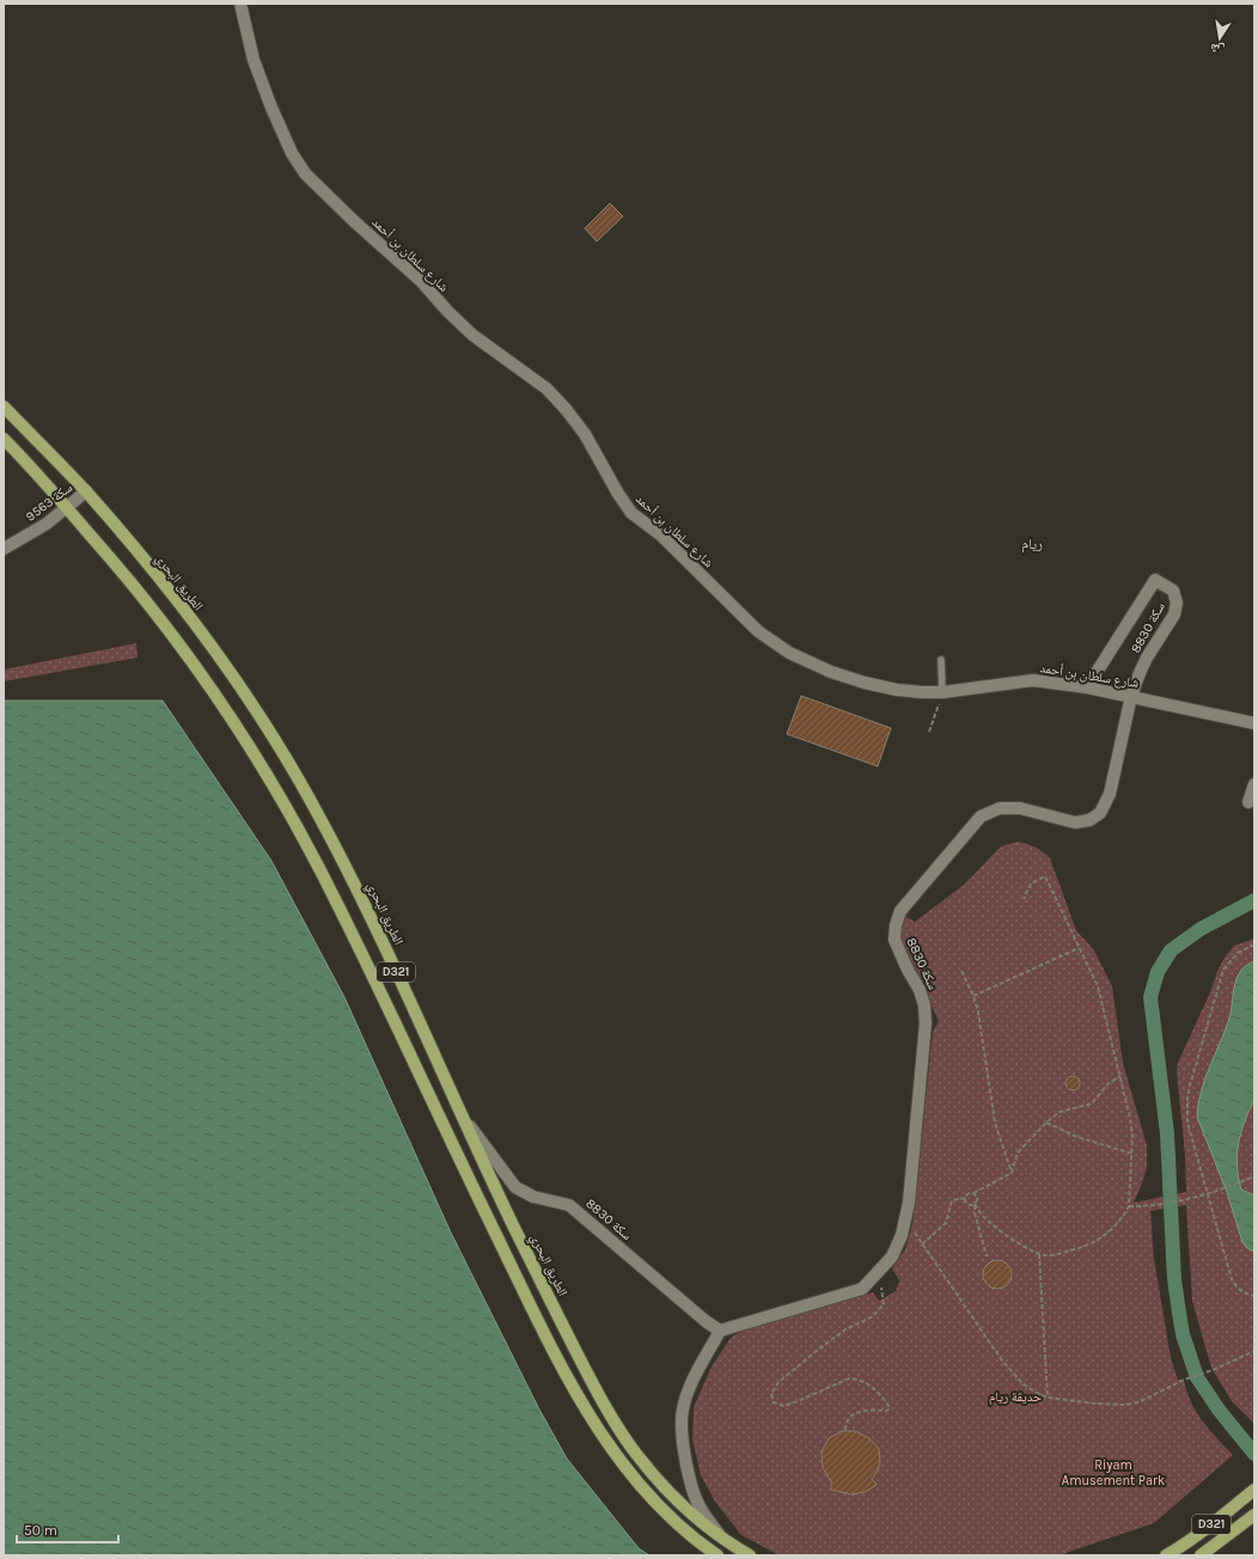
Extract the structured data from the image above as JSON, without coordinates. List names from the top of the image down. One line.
{"streets":{"main road":["الطريق البحري","D321"],"street":["شارع سلطان بن أحمد","سكة 9563","سكة 8830"]},"crossings":[["شارع سلطان بن أحمد","سكة 8830"],["سكة 9563","الطريق البحري"],["سكة 9563","D321"],["الطريق البحري","سكة 8830"]],"districts":["ريام"],"parks":["حديقة ريام","Riyam Amusement Park"],"scale_bar":"50 m","north":"bottom"}
